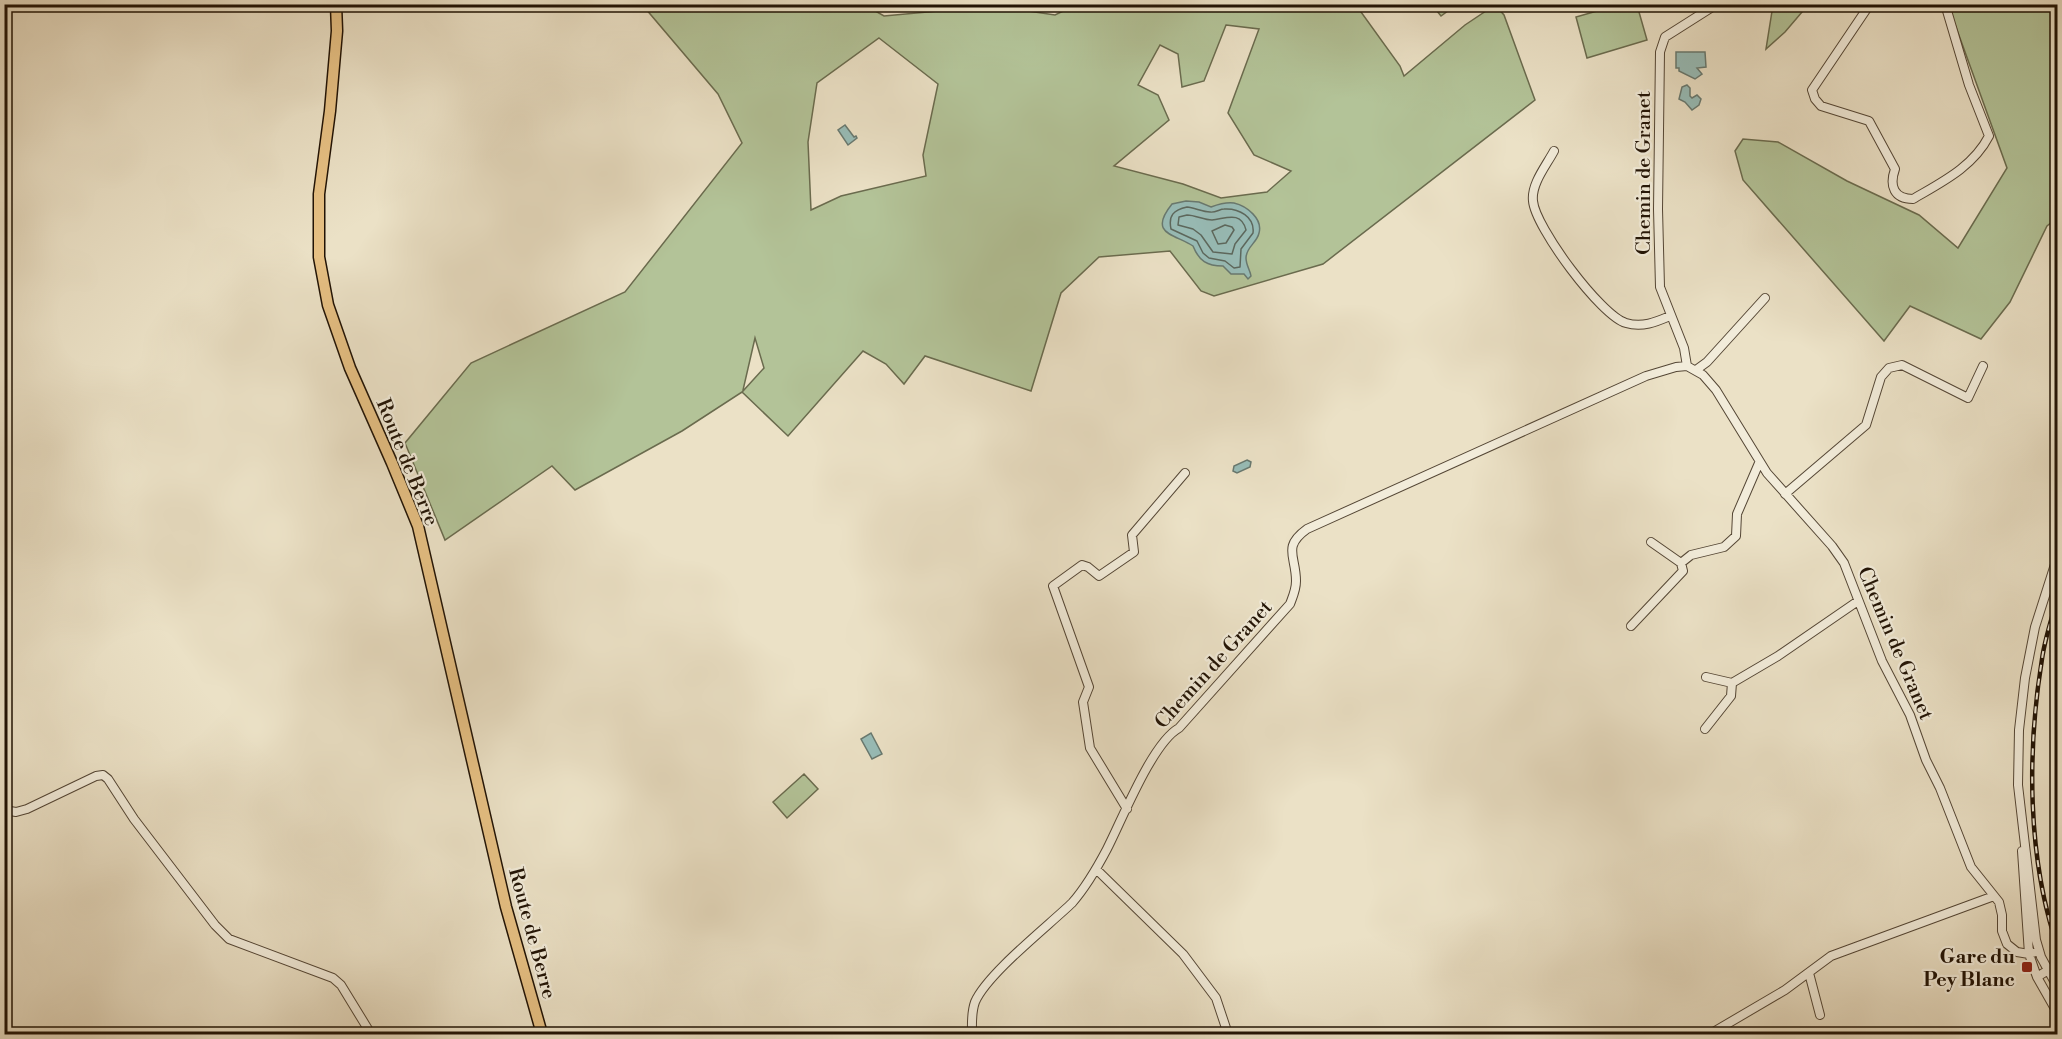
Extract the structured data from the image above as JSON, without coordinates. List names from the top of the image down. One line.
{"streets":{"main road":["Route de Berre"],"street":["Chemin de Granet"]},"places":{"transit":["Gare du Pey Blanc"]}}
